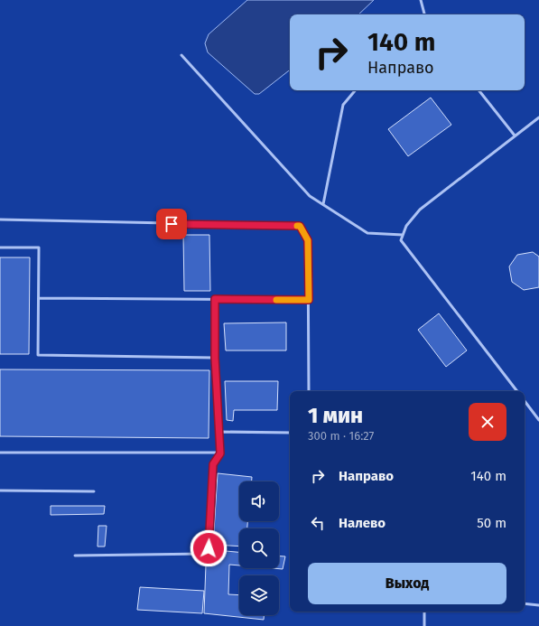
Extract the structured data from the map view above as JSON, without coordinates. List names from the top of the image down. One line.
{"page":{"turn":["140 m","Направо"],"heading":["1 мин","300 m · 16:27"],"list":[{"name":"Направо","value":"140 m"},{"name":"Налево","value":"50 m"}],"buttons":"Выход"}}
